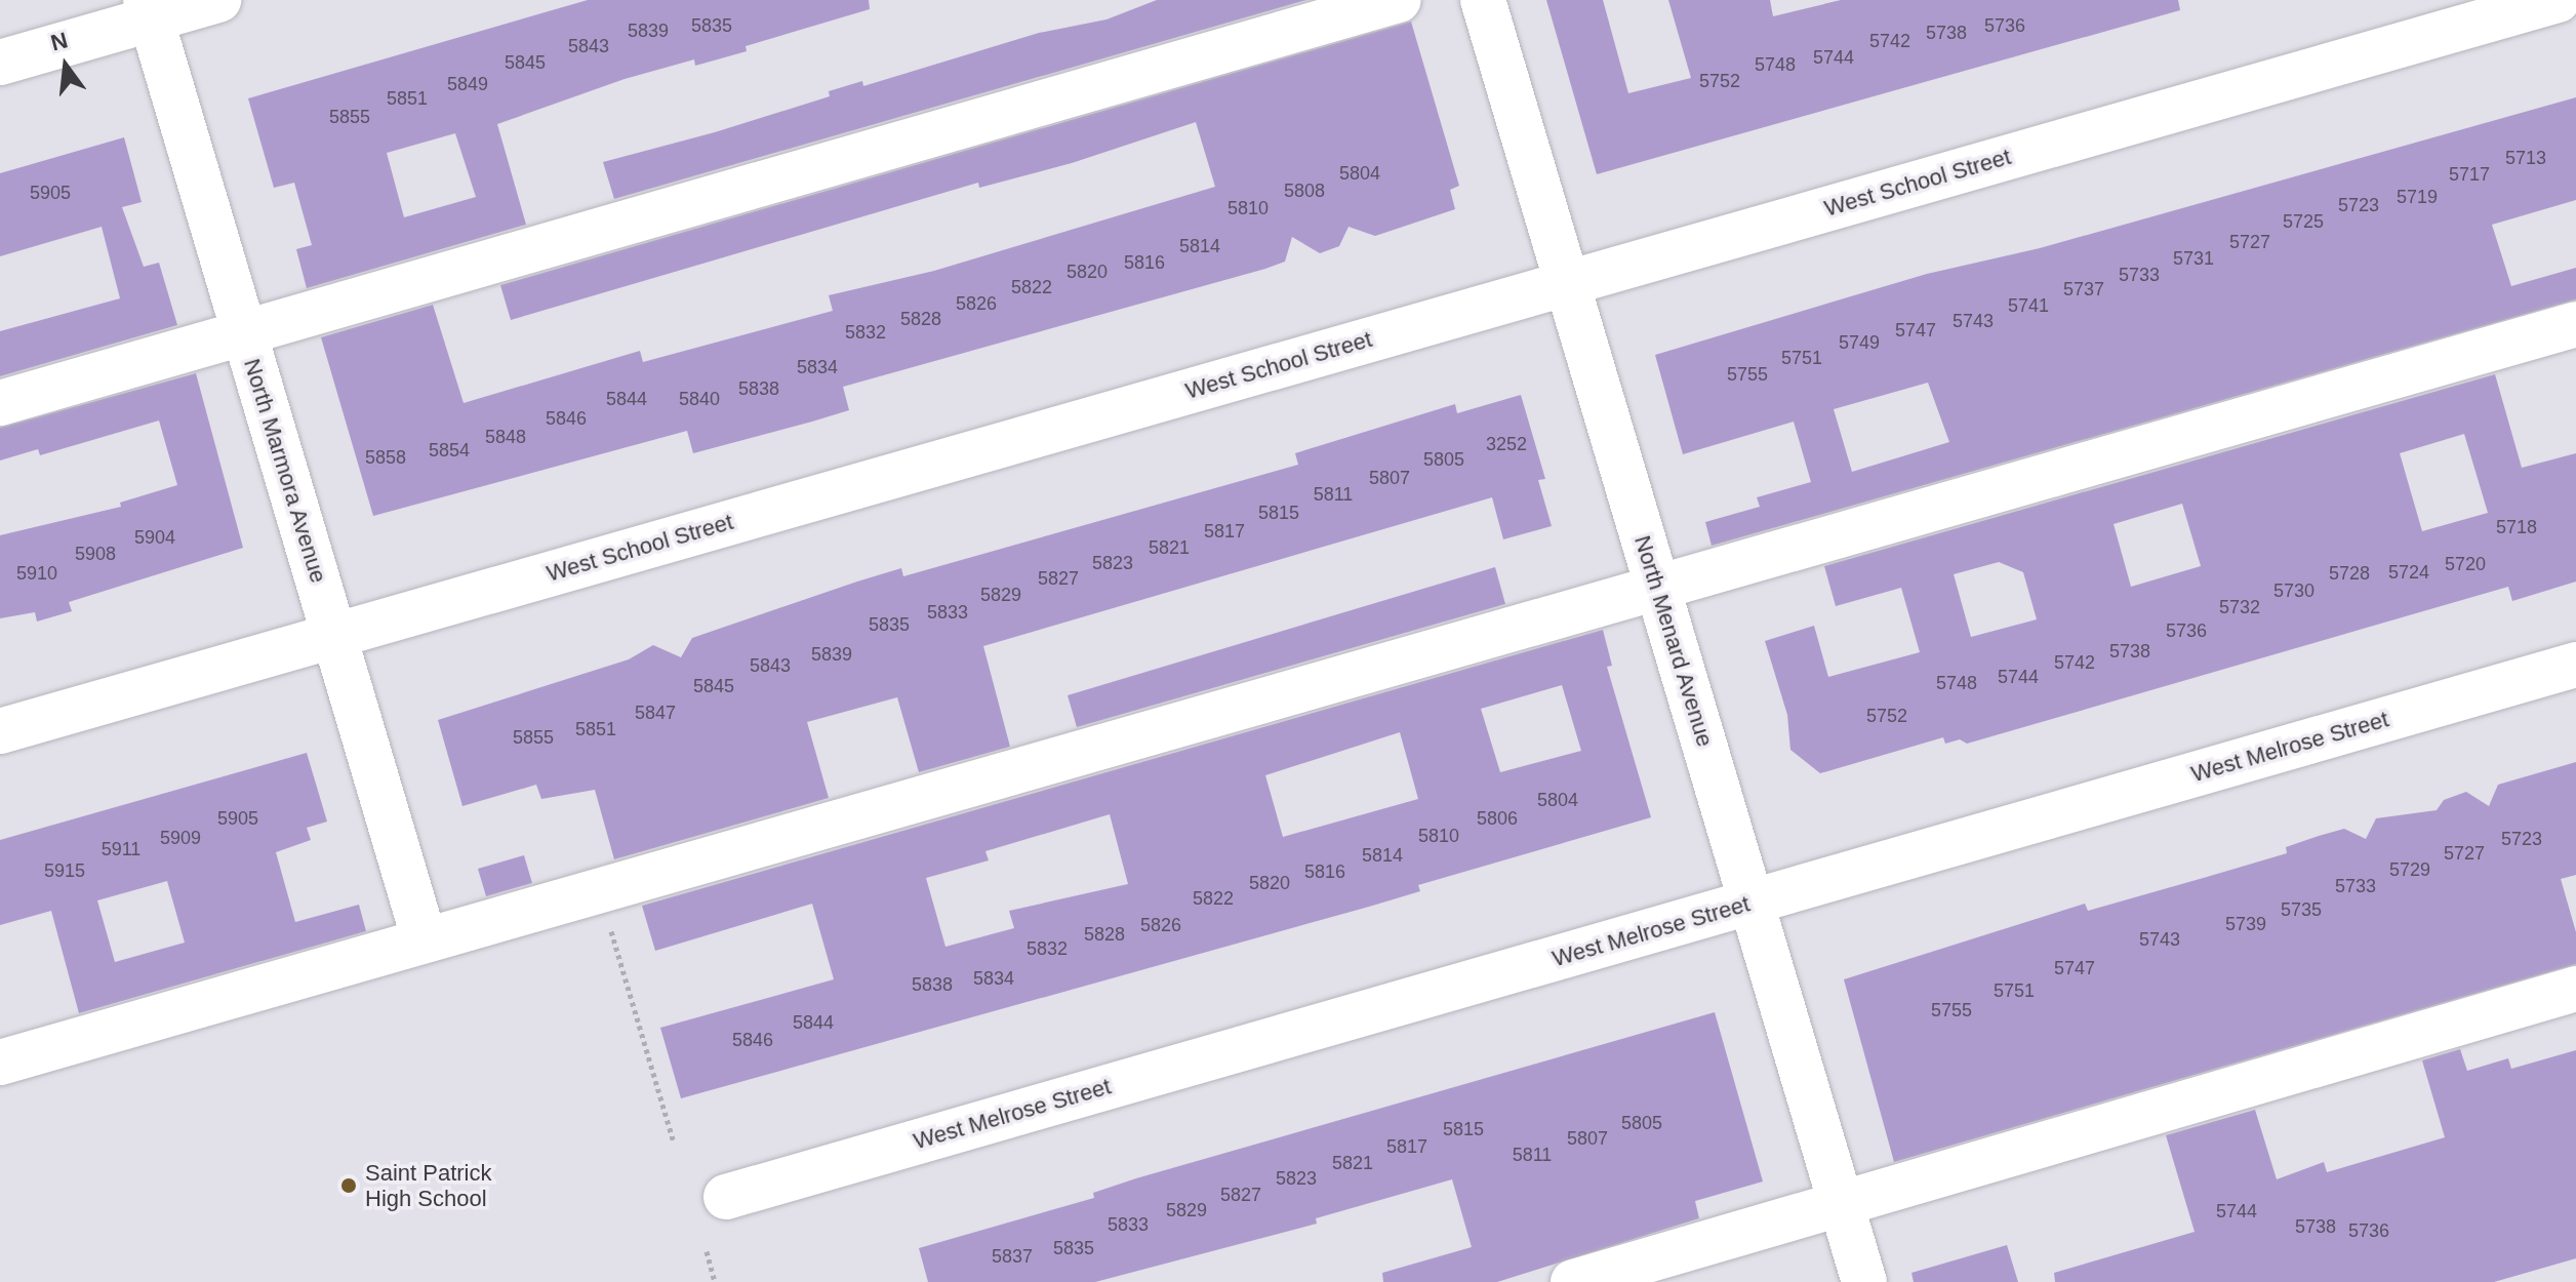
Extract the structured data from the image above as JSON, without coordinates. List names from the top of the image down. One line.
{"streets":{"street":["West School Street","North Marmora Avenue","North Menard Avenue","West Melrose Street"]},"crossings":[["West School Street","North Marmora Avenue"],["West School Street","North Menard Avenue"],["North Menard Avenue","West Melrose Street"]],"places":["Saint Patrick High School"],"house_numbers":["5835","5736","5839","5738","5742","5843","5744","5845","5748","5752","5849","5851","5855","5713","5804","5717","5808","5905","5719","5723","5810","5725","5727","5814","5731","5816","5820","5733","5822","5737","5826","5741","5828","5743","5747","5832","5749","5751","5834","5755","5838","5844","5840","5846","5848","3252","5854","5858","5805","5807","5811","5815","5718","5817","5904","5821","5908","5823","5720","5724","5910","5728","5827","5730","5829","5732","5833","5835","5736","5738","5839","5742","5843","5744","5748","5845","5847","5752","5851","5855","5804","5905","5806","5810","5909","5723","5911","5727","5814","5729","5915","5816","5820","5733","5822","5735","5739","5826","5828","5743","5832","5747","5834","5838","5751","5755","5844","5846","5805","5815","5807","5817","5811","5821","5823","5827","5829","5744","5833","5738","5736","5835","5837"],"north":"top"}
